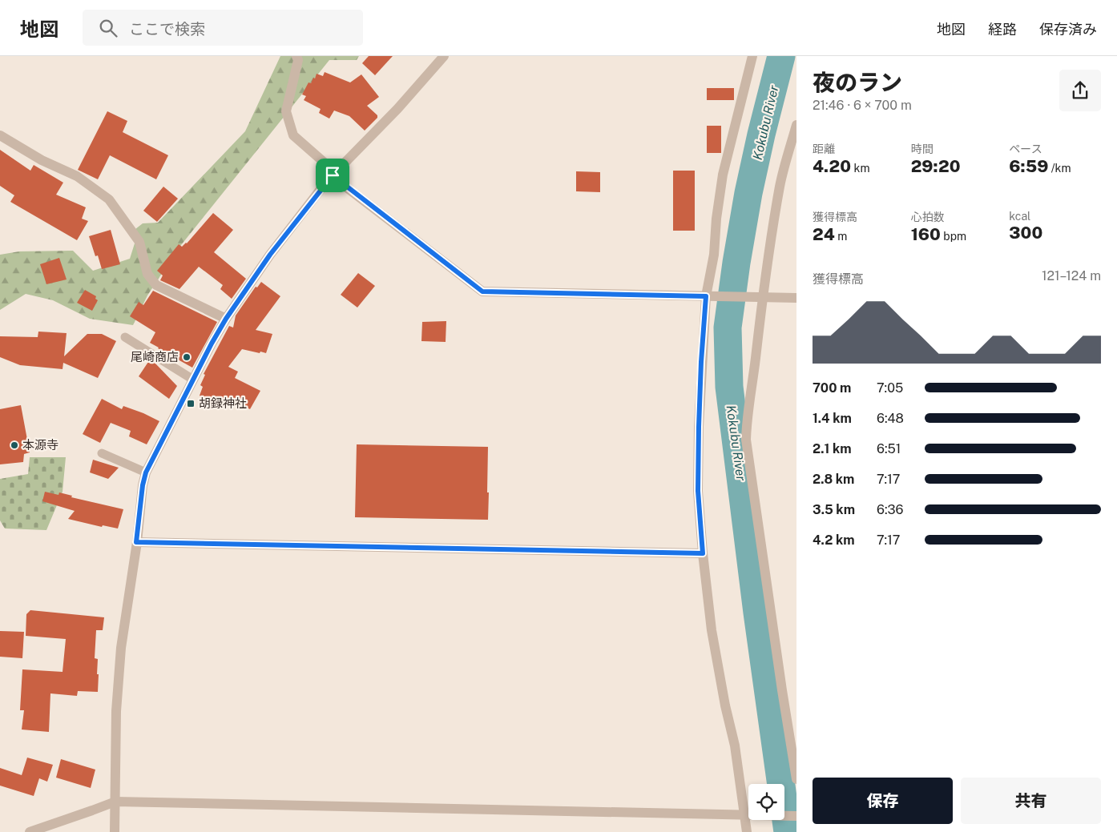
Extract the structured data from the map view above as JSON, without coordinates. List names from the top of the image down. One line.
{"water":["Kokubu River"],"places":{"other":["尾崎商店","本源寺"],"transit":["胡録神社"]},"page":{"header":"地図","search":"ここで検索","nav":["地図","経路","保存済み"],"heading":["夜のラン","21:46 · 6 × 700 m"],"stats":[["距離","4.20 km"],["時間","29:20"],["ペース","6:59 /km"],["獲得標高","24 m"],["心拍数","160 bpm"],["kcal","300"]],"chart":["獲得標高","121–124 m"],"list":[{"name":"700 m","note":"7:05"},{"name":"1.4 km","note":"6:48"},{"name":"2.1 km","note":"6:51"},{"name":"2.8 km","note":"7:17"},{"name":"3.5 km","note":"6:36"},{"name":"4.2 km","note":"7:17"}],"buttons":["保存","共有"]}}
